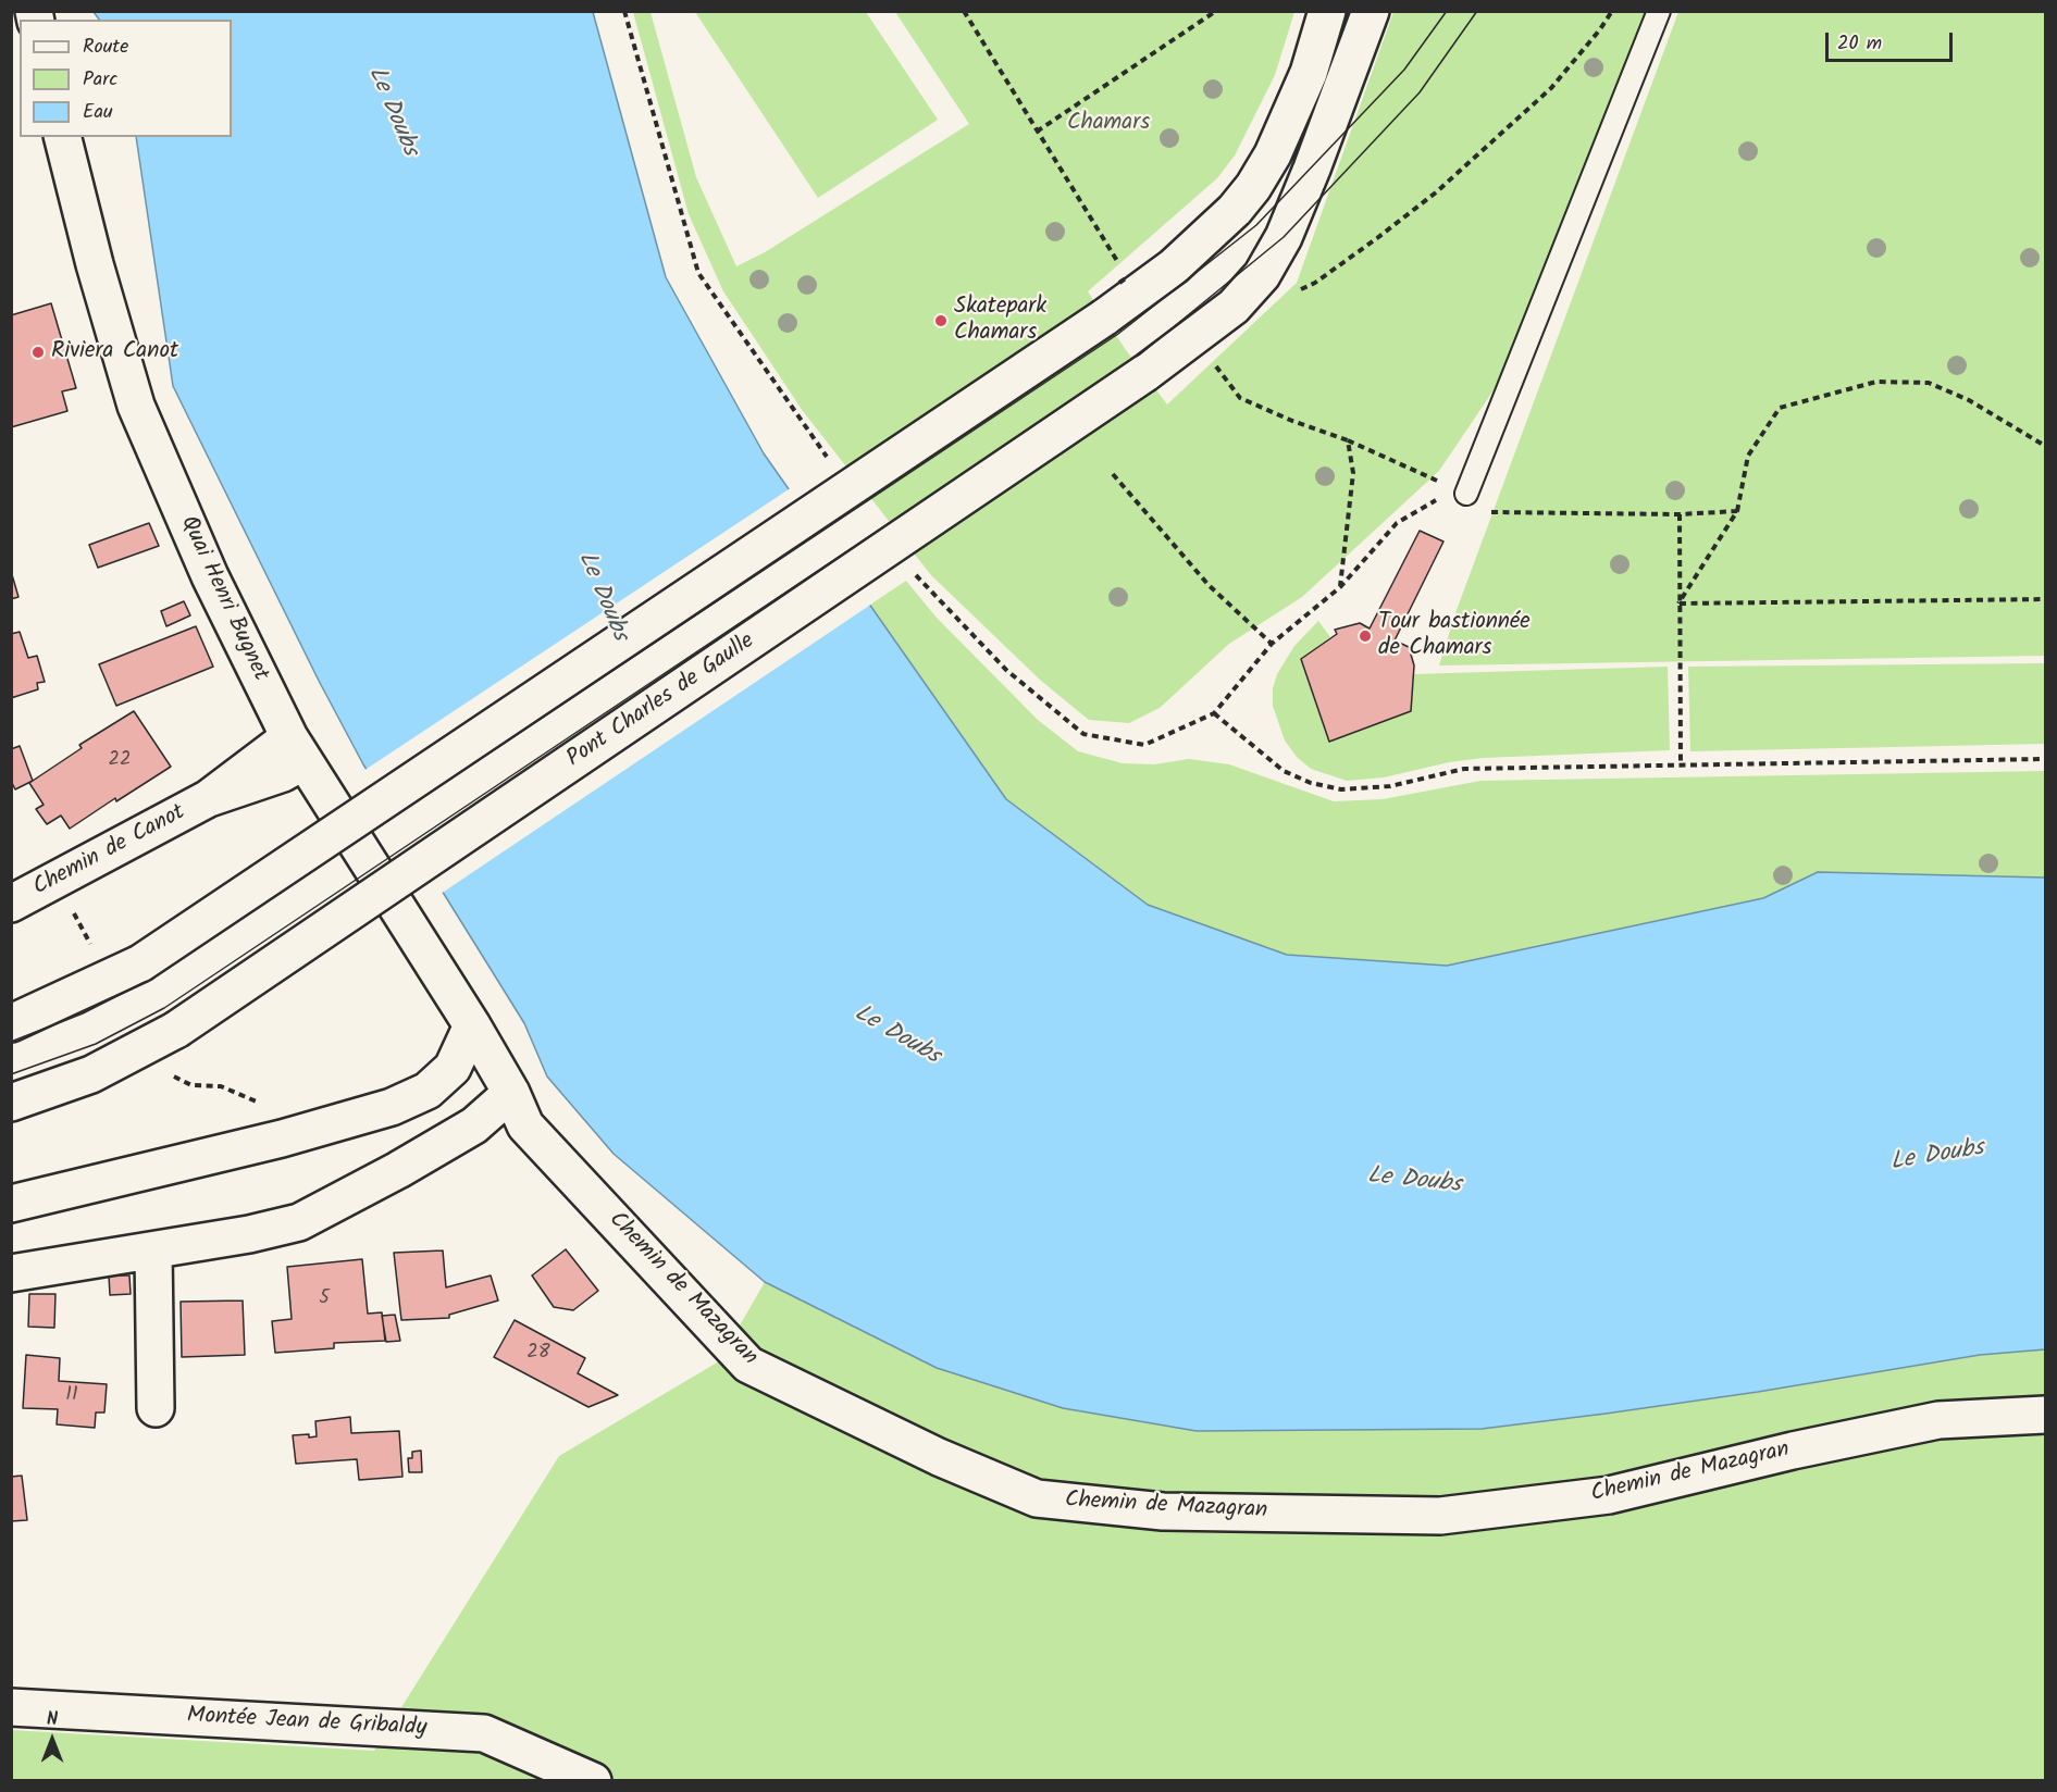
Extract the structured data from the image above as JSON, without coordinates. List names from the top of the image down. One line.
{"streets":{"street":["Quai Henri Bugnet","Pont Charles de Gaulle","Chemin de Canot","Chemin de Mazagran","Montée Jean de Gribaldy"]},"crossings":[["Quai Henri Bugnet","Chemin de Canot"],["Quai Henri Bugnet","Chemin de Mazagran"]],"water":["Le Doubs"],"parks":["Chamars"],"places":["Skatepark Chamars","Riviera Canot","Tour bastionnée de Chamars"],"house_numbers":["22","5","28","11"],"legend":["Route","Parc","Eau"],"scale_bar":"20 m","north":"top"}
